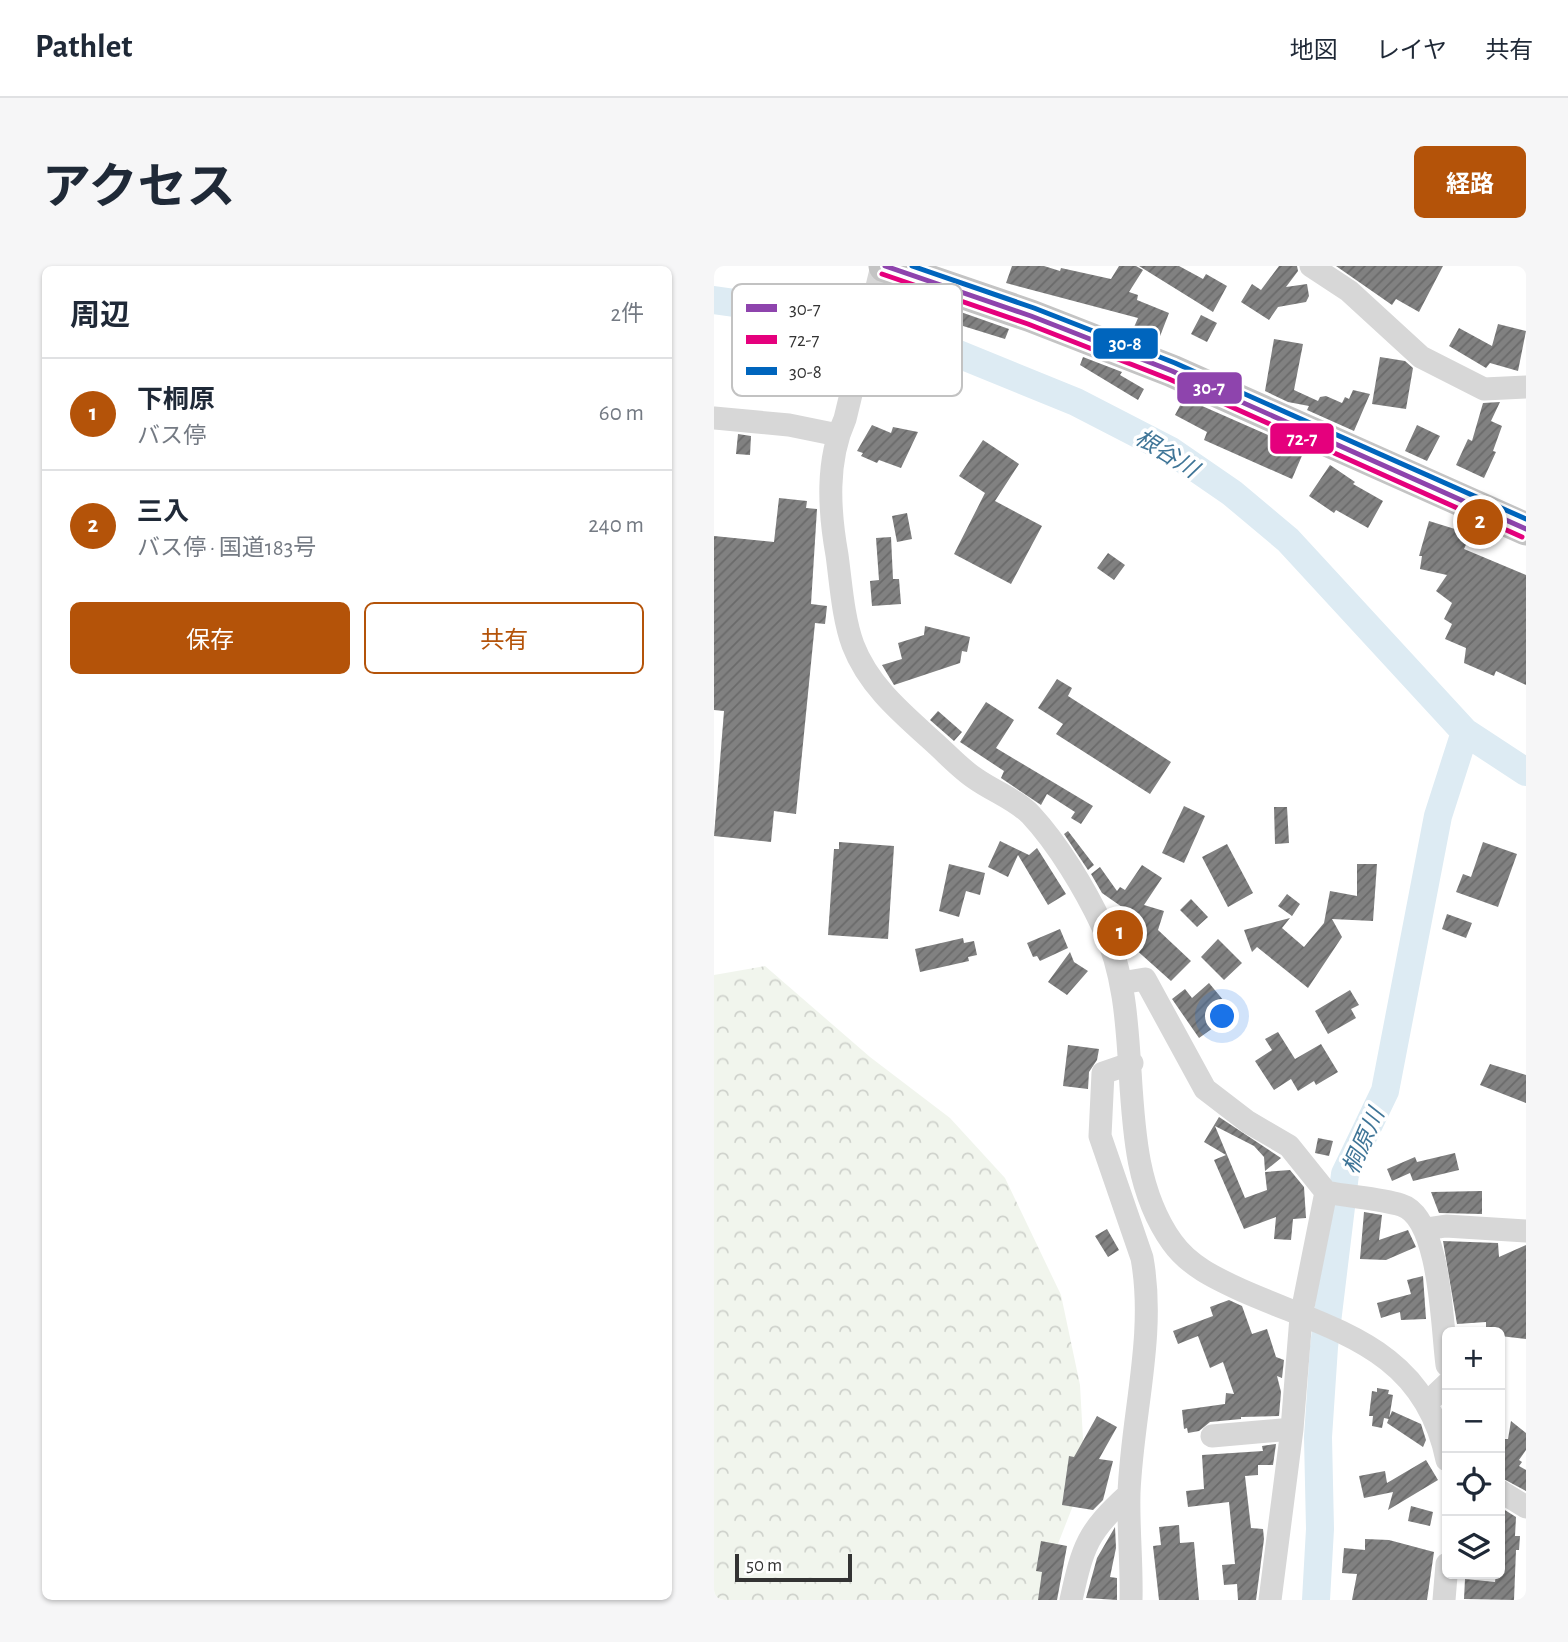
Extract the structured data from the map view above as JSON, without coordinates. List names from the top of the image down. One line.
{"water":["根谷川","桐原川"],"lines":["transit line 30-7","transit line 30-8","transit line 72-7"],"legend":["30-7","72-7","30-8"],"scale_bar":"50 m","page":{"header":"Pathlet","nav":["地図","レイヤ","共有"],"title":"アクセス","buttons":["経路",["保存","共有"]],"heading":["周辺","2件"],"list":[{"mark":"1","name":"下桐原","note":"バス停","value":"60 m"},{"mark":"2","name":"三入","note":"バス停 · 国道183号","value":"240 m"}],"pins":["2","1"],"map_buttons":["+","−"],"scale":"50 m"}}
